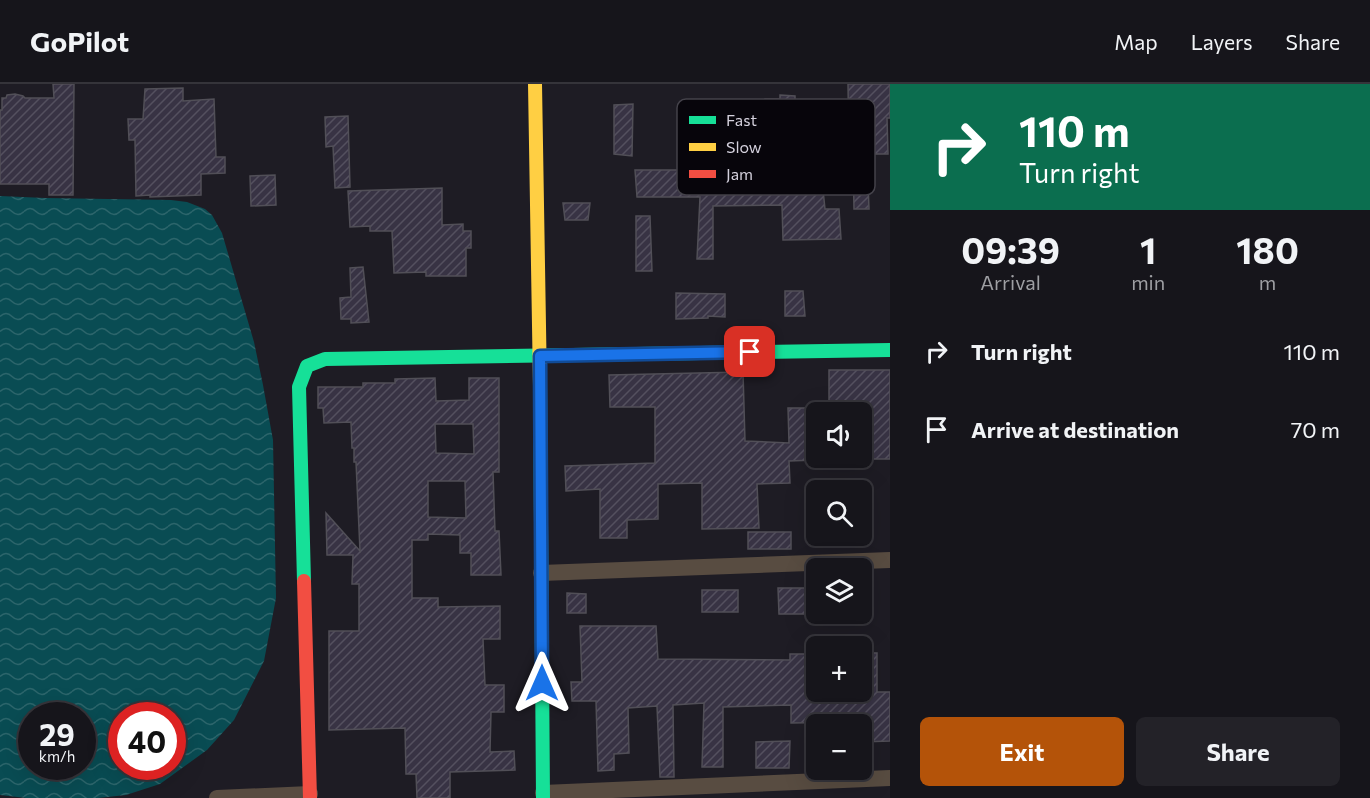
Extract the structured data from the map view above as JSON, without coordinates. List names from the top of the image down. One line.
{"legend":["Fast","Slow","Jam"],"page":{"header":"GoPilot","nav":["Map","Layers","Share"],"turn":["110 m","Turn right"],"eta":["09:39","Arrival","1","min","180","m"],"list":[{"name":"Turn right","value":"110 m"},{"name":"Arrive at destination","value":"70 m"}],"map_buttons":["+","−"],"speed":"29 km/h","limit":"40","buttons":["Exit","Share"]}}
